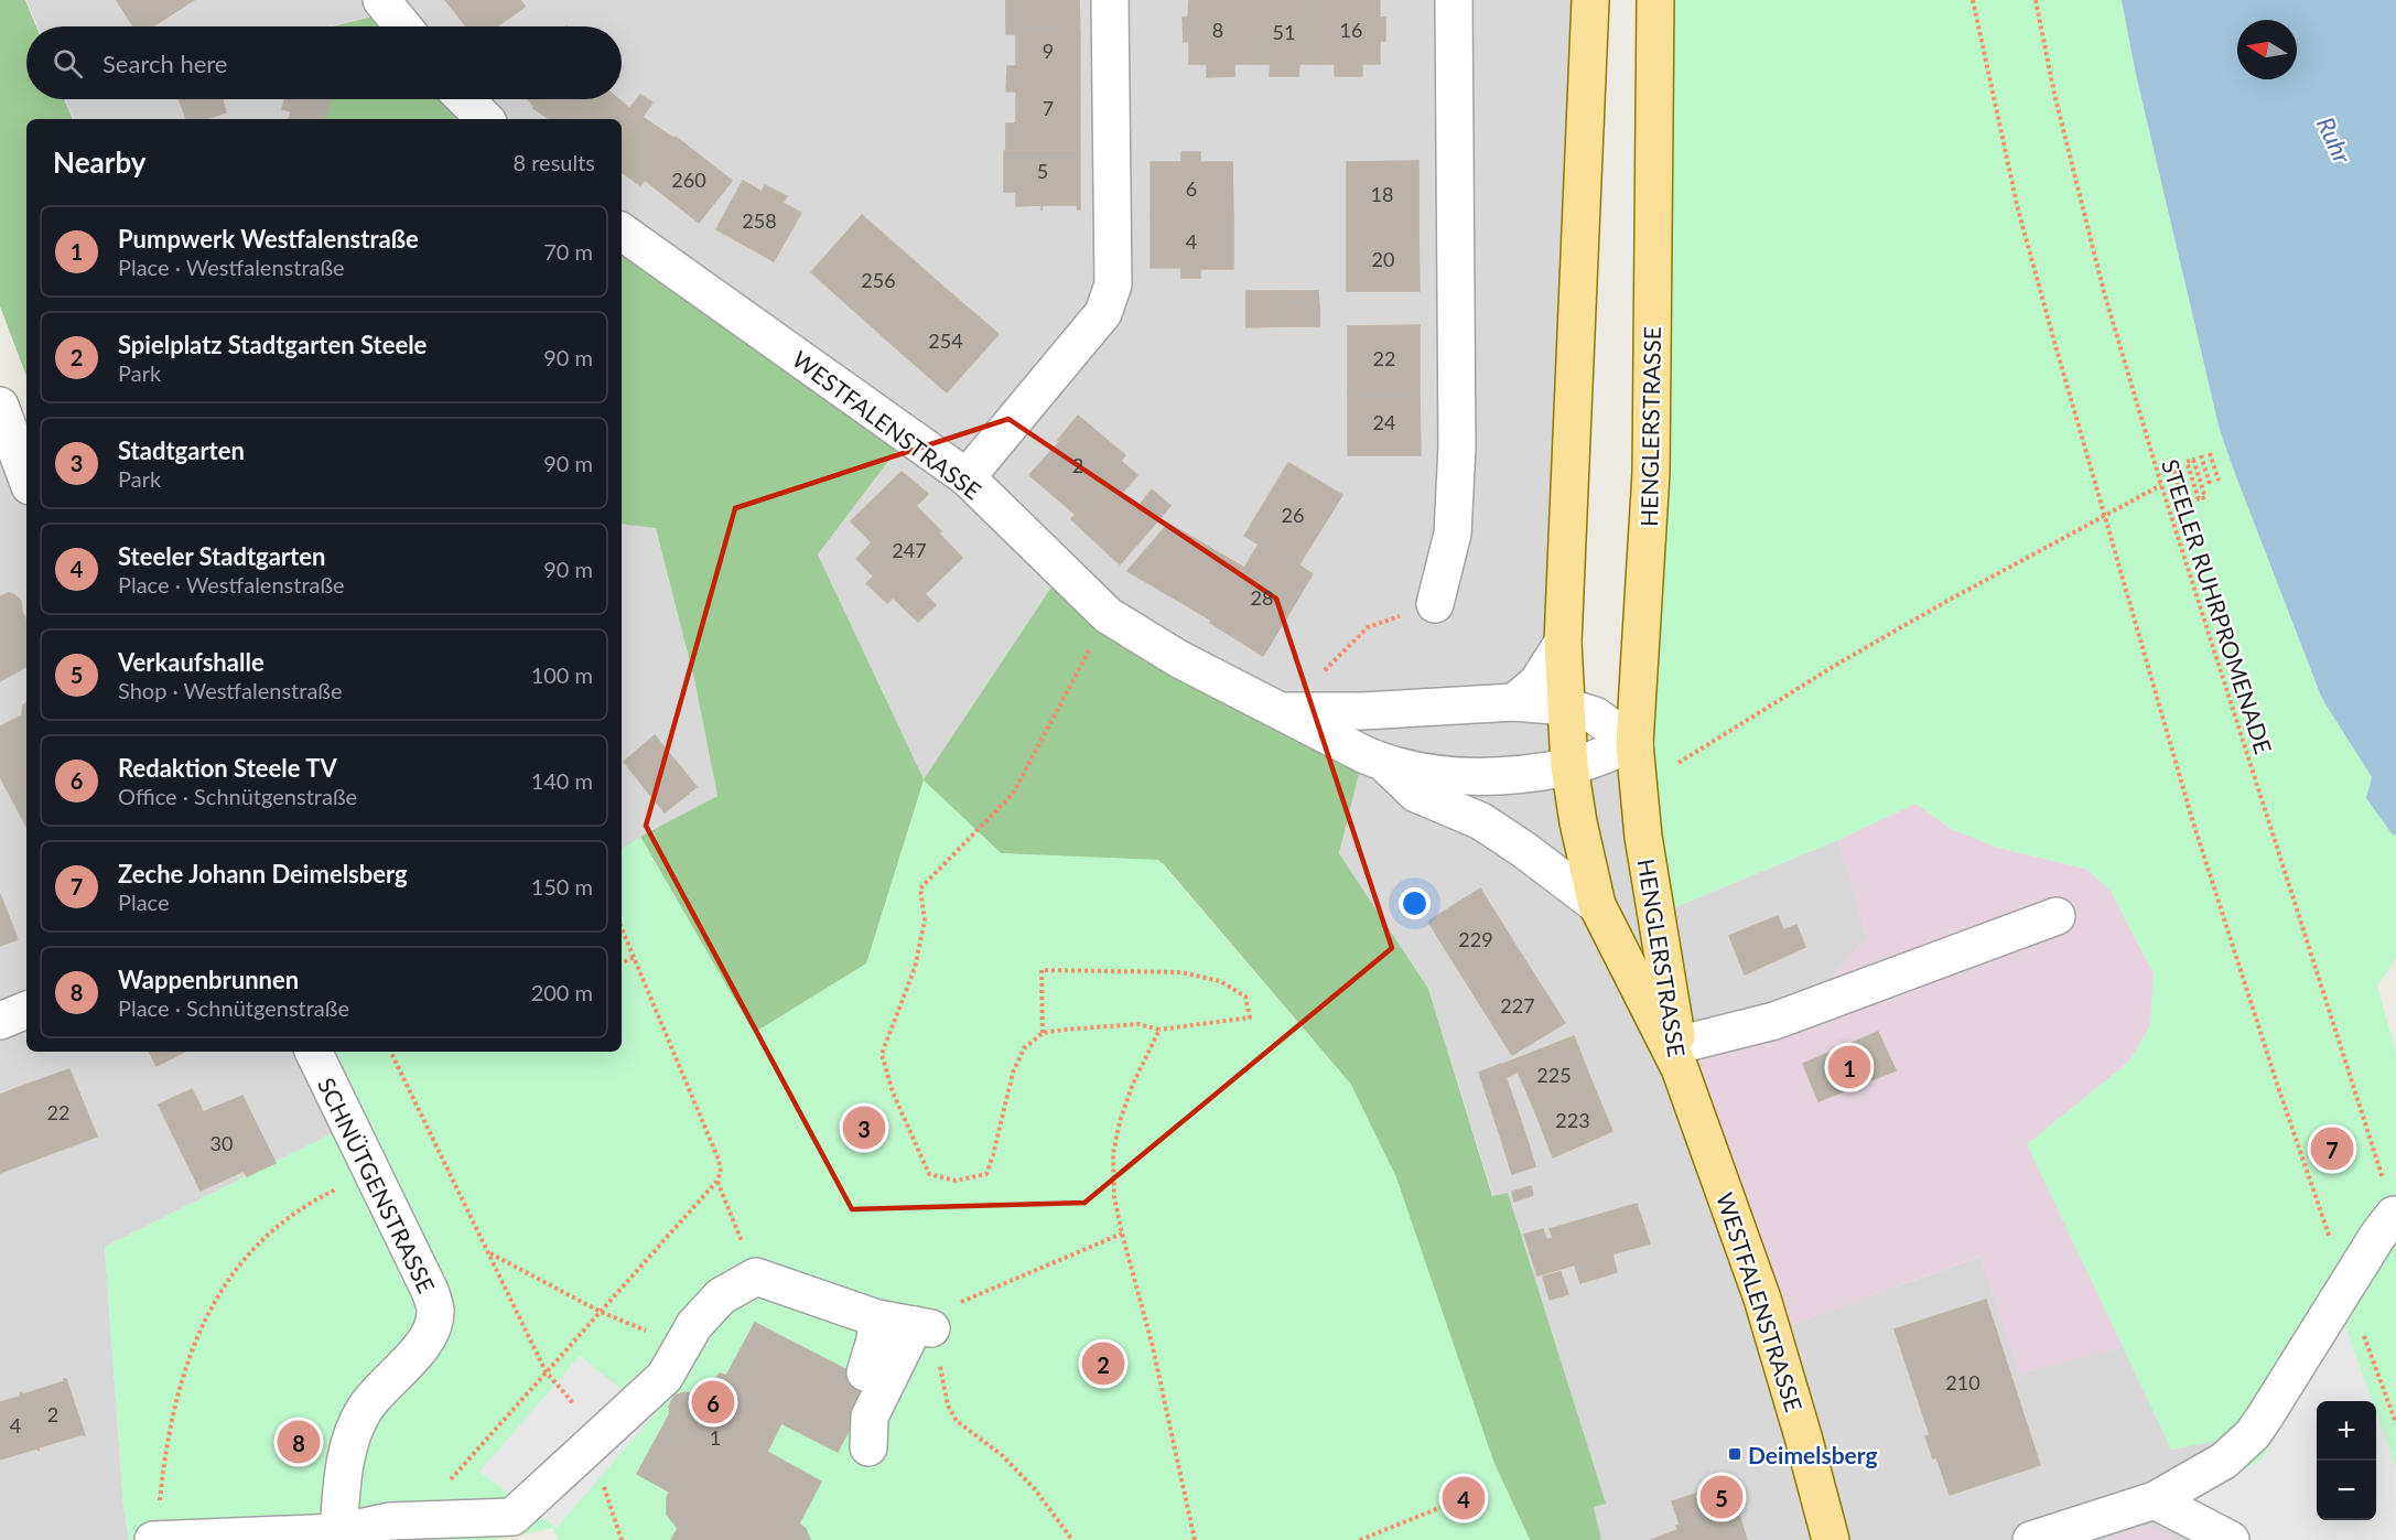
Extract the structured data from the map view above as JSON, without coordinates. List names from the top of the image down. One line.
{"streets":{"main road":["WESTFALENSTRASSE","HENGLERSTRASSE"],"street":["SCHNÜTGENSTRASSE"],"path":["STEELER RUHRPROMENADE"]},"crossings":[["WESTFALENSTRASSE","HENGLERSTRASSE"]],"water":["Ruhr"],"places":{"transit":["Deimelsberg"]},"house_numbers":["8","16","51","9","7","5","260","6","18","258","4","20","256","254","22","24","2","26","247","28","229","227","225","22","223","30","210","2","4","1"],"north":"left","page":{"search":"Search here","heading":["Nearby","8 results"],"list":[{"mark":"1","name":"Pumpwerk Westfalenstraße","note":"Place · Westfalenstraße","value":"70 m"},{"mark":"2","name":"Spielplatz Stadtgarten Steele","note":"Park","value":"90 m"},{"mark":"3","name":"Stadtgarten","note":"Park","value":"90 m"},{"mark":"4","name":"Steeler Stadtgarten","note":"Place · Westfalenstraße","value":"90 m"},{"mark":"5","name":"Verkaufshalle","note":"Shop · Westfalenstraße","value":"100 m"},{"mark":"6","name":"Redaktion Steele TV","note":"Office · Schnütgenstraße","value":"140 m"},{"mark":"7","name":"Zeche Johann Deimelsberg","note":"Place","value":"150 m"},{"mark":"8","name":"Wappenbrunnen","note":"Place · Schnütgenstraße","value":"200 m"}],"pins":["1","3","7","2","6","8","5","4"],"map_buttons":["+","−"]}}
